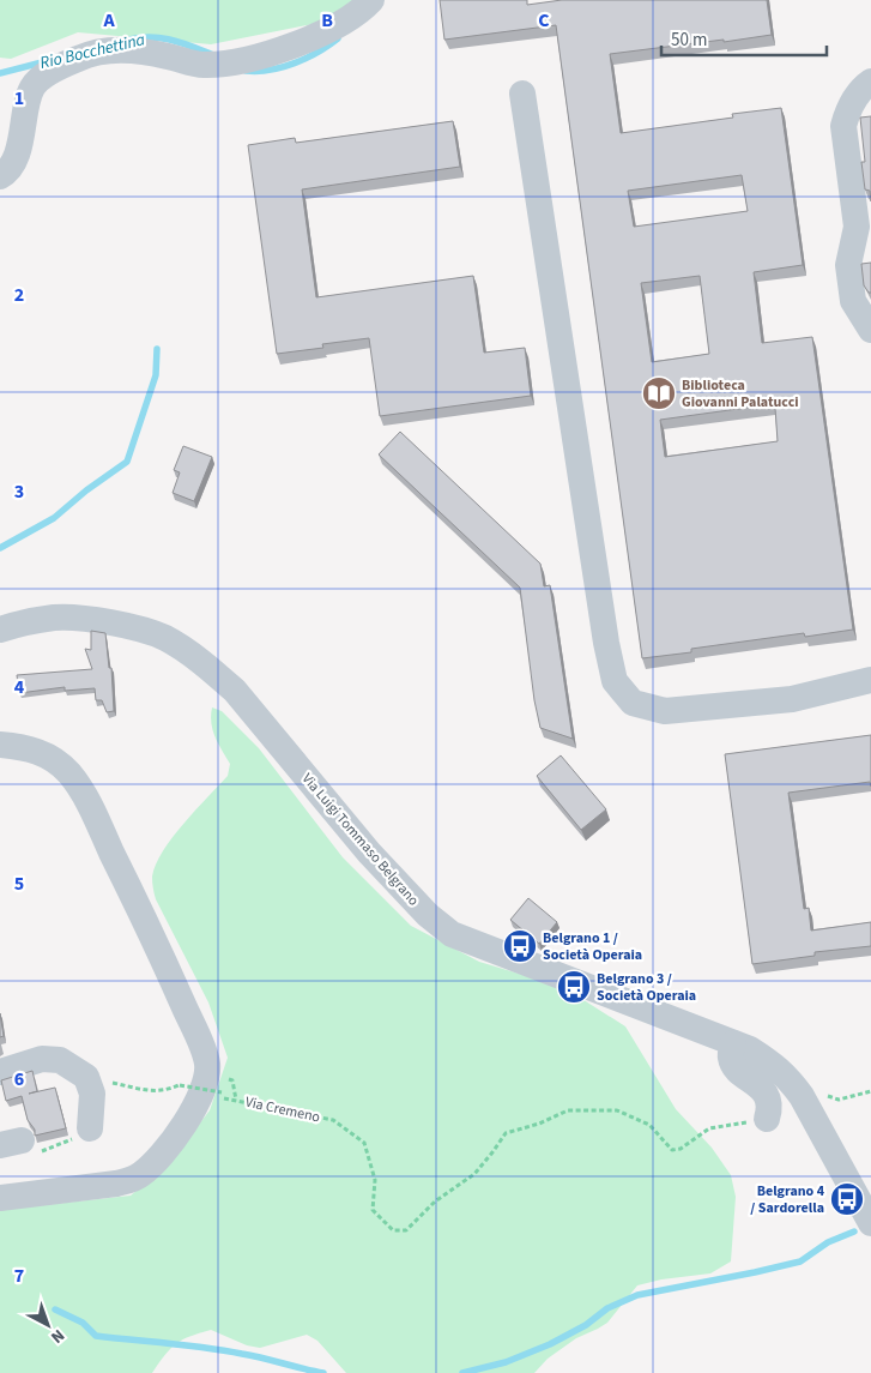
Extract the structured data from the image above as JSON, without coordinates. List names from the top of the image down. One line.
{"streets":{"street":["Via Luigi Tommaso Belgrano"],"path":["Via Cremeno"]},"water":["Rio Bocchettina"],"places":{"library":["Biblioteca Giovanni Palatucci"],"bus stop":["Belgrano 1 / Società Operaia","Belgrano 3 / Società Operaia","Belgrano 4 / Sardorella"]},"scale_bar":"50 m","north":"bottom right","grid":{"columns":["A","B","C"],"rows":["1","2","3","4","5","6","7"]}}
